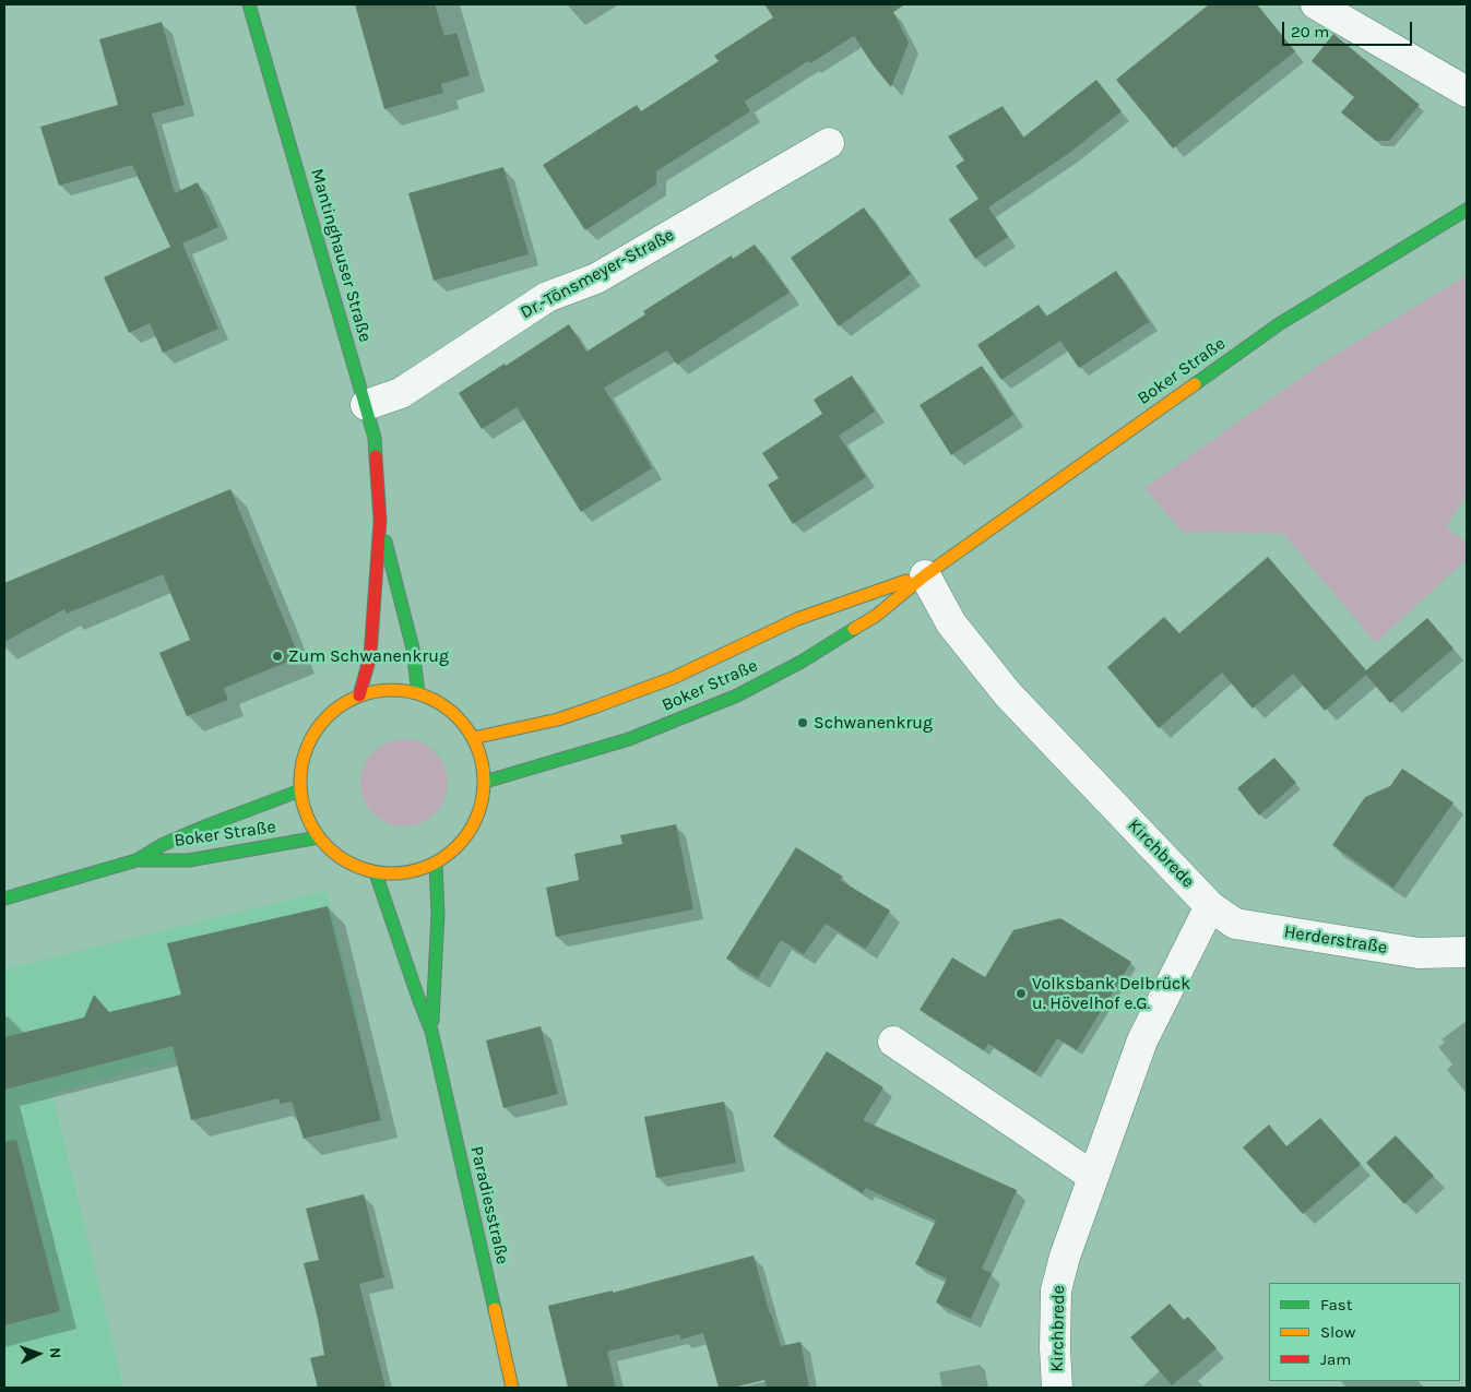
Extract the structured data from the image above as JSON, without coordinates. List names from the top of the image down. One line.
{"streets":{"main road":["Mantinghauser Straße","Boker Straße","Paradiesstraße"],"street":["Dr.-Tönsmeyer-Straße","Kirchbrede","Herderstraße"]},"crossings":[["Mantinghauser Straße","Dr.-Tönsmeyer-Straße"],["Mantinghauser Straße","Boker Straße"],["Mantinghauser Straße","Paradiesstraße"],["Boker Straße","Kirchbrede"],["Boker Straße","Paradiesstraße"],["Kirchbrede","Herderstraße"]],"places":["Zum Schwanenkrug","Schwanenkrug","Volksbank Delbrück u. Hövelhof e.G."],"legend":["Fast","Slow","Jam"],"scale_bar":"20 m","north":"right"}
